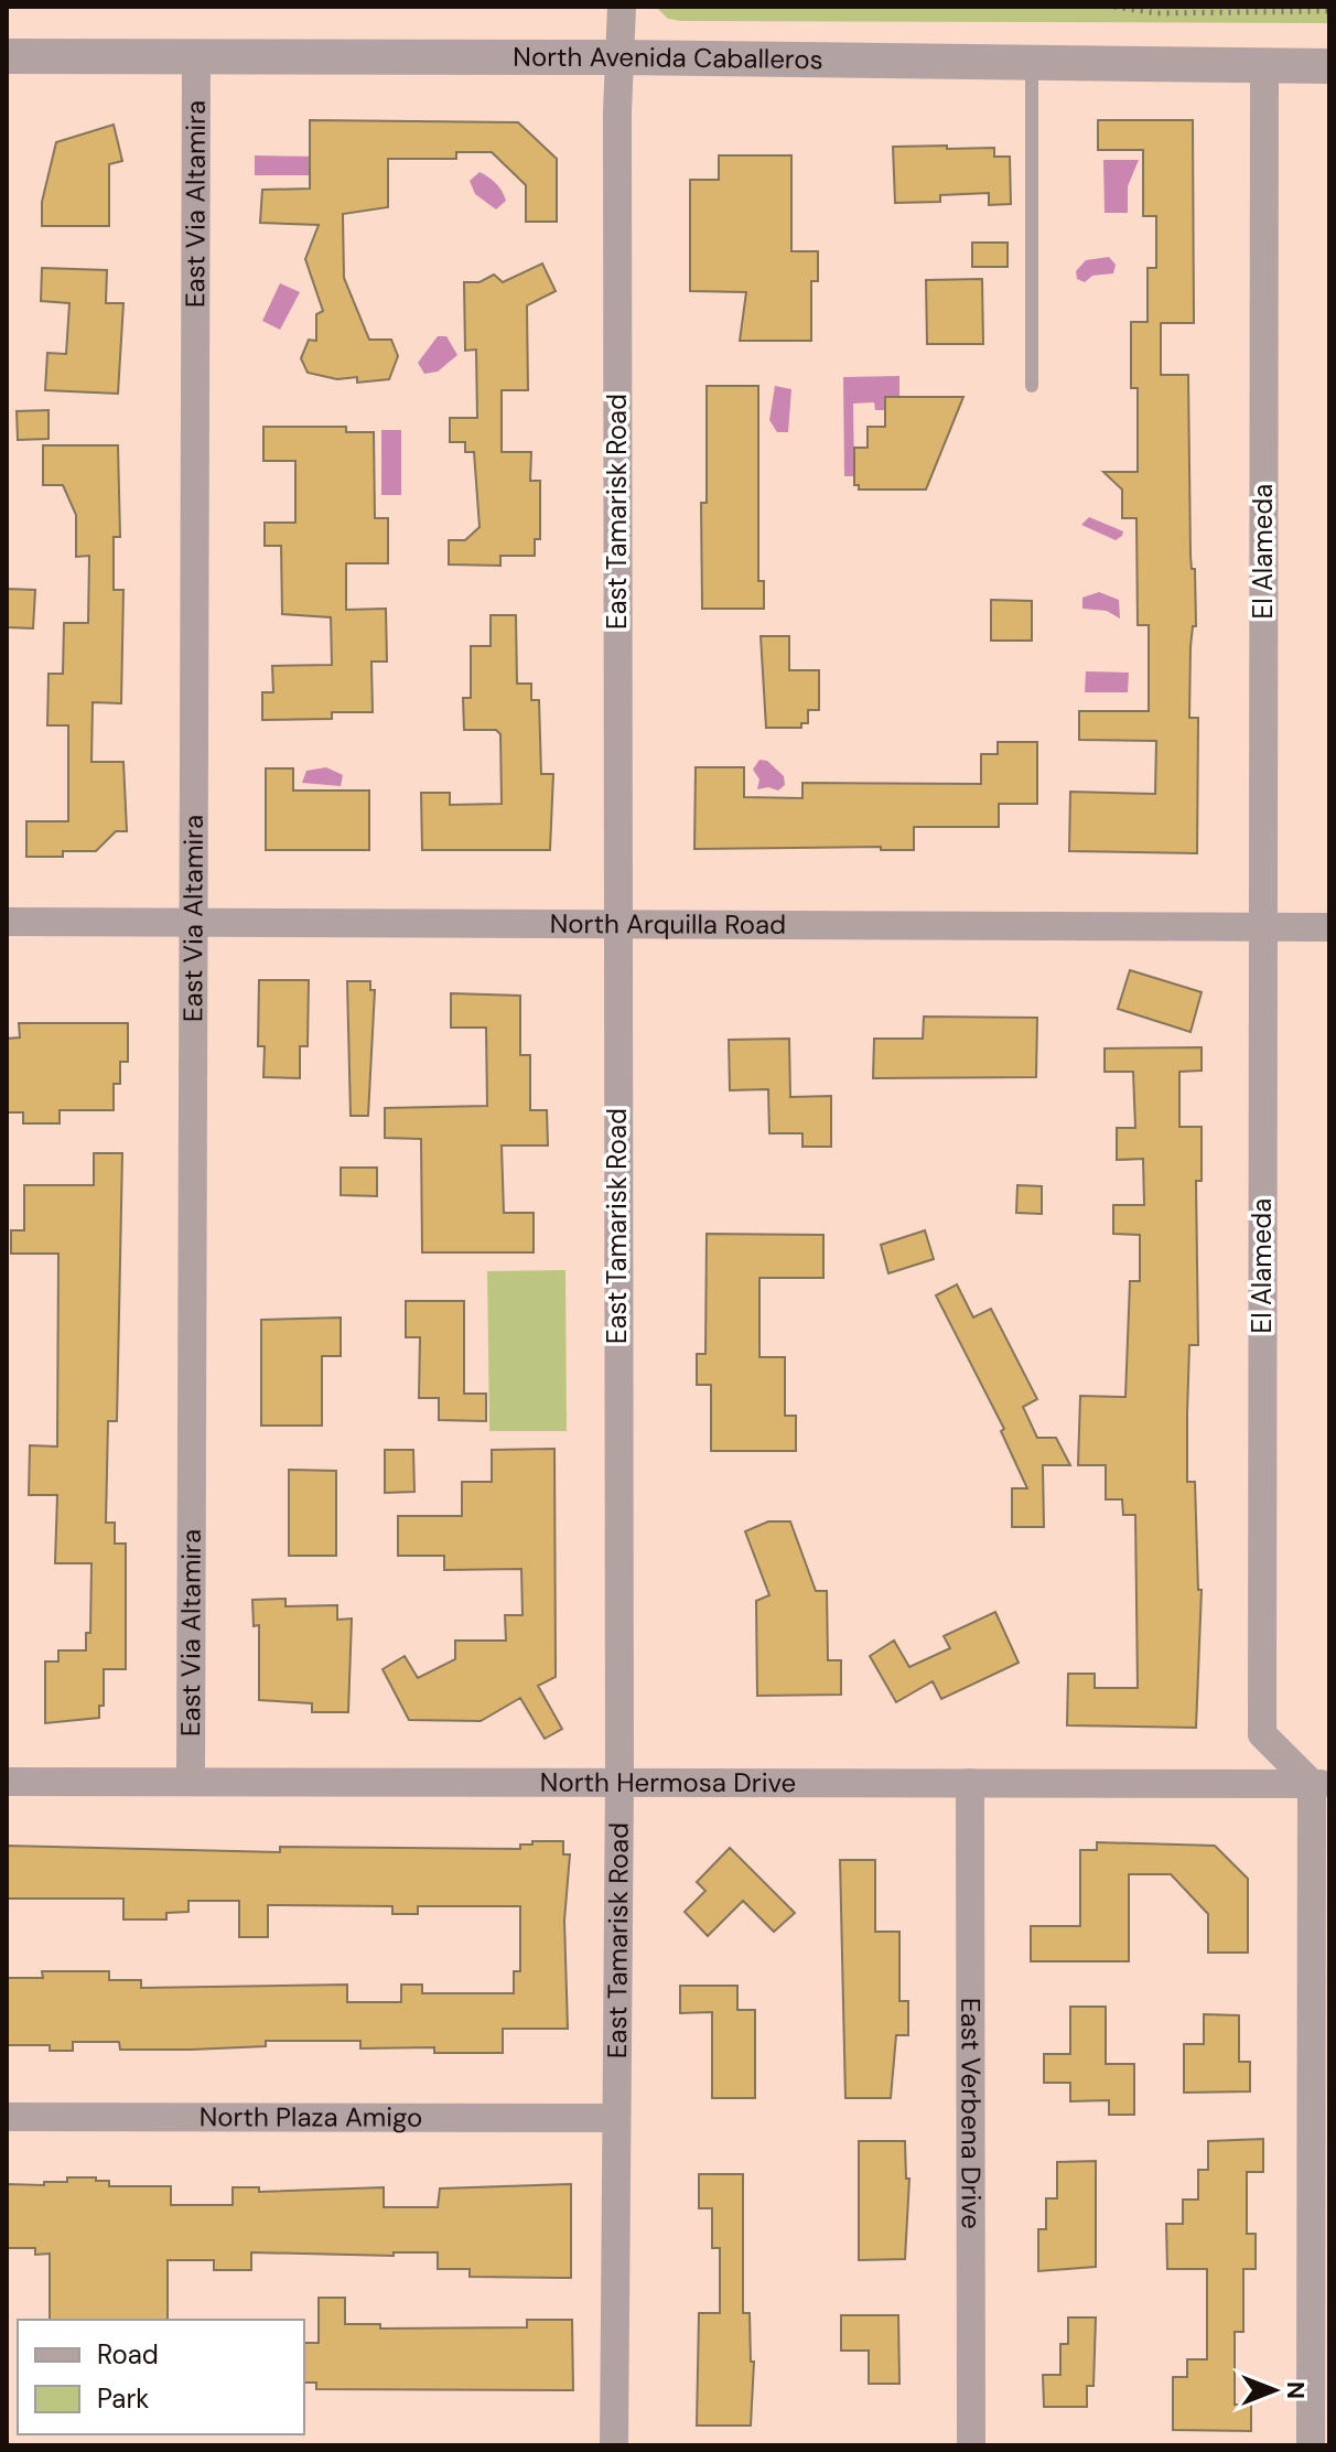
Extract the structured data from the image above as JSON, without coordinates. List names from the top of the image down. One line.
{"streets":{"street":["North Avenida Caballeros","East Via Altamira","East Tamarisk Road","El Alameda","North Arquilla Road","North Hermosa Drive","East Verbena Drive","North Plaza Amigo"]},"crossings":[["North Avenida Caballeros","East Via Altamira"],["North Avenida Caballeros","East Tamarisk Road"],["North Avenida Caballeros","El Alameda"],["East Via Altamira","North Arquilla Road"],["East Via Altamira","North Hermosa Drive"],["East Tamarisk Road","North Arquilla Road"],["East Tamarisk Road","North Hermosa Drive"],["East Tamarisk Road","North Plaza Amigo"],["El Alameda","North Arquilla Road"],["El Alameda","North Hermosa Drive"],["North Hermosa Drive","East Verbena Drive"]],"legend":["Road","Park"],"north":"right"}
